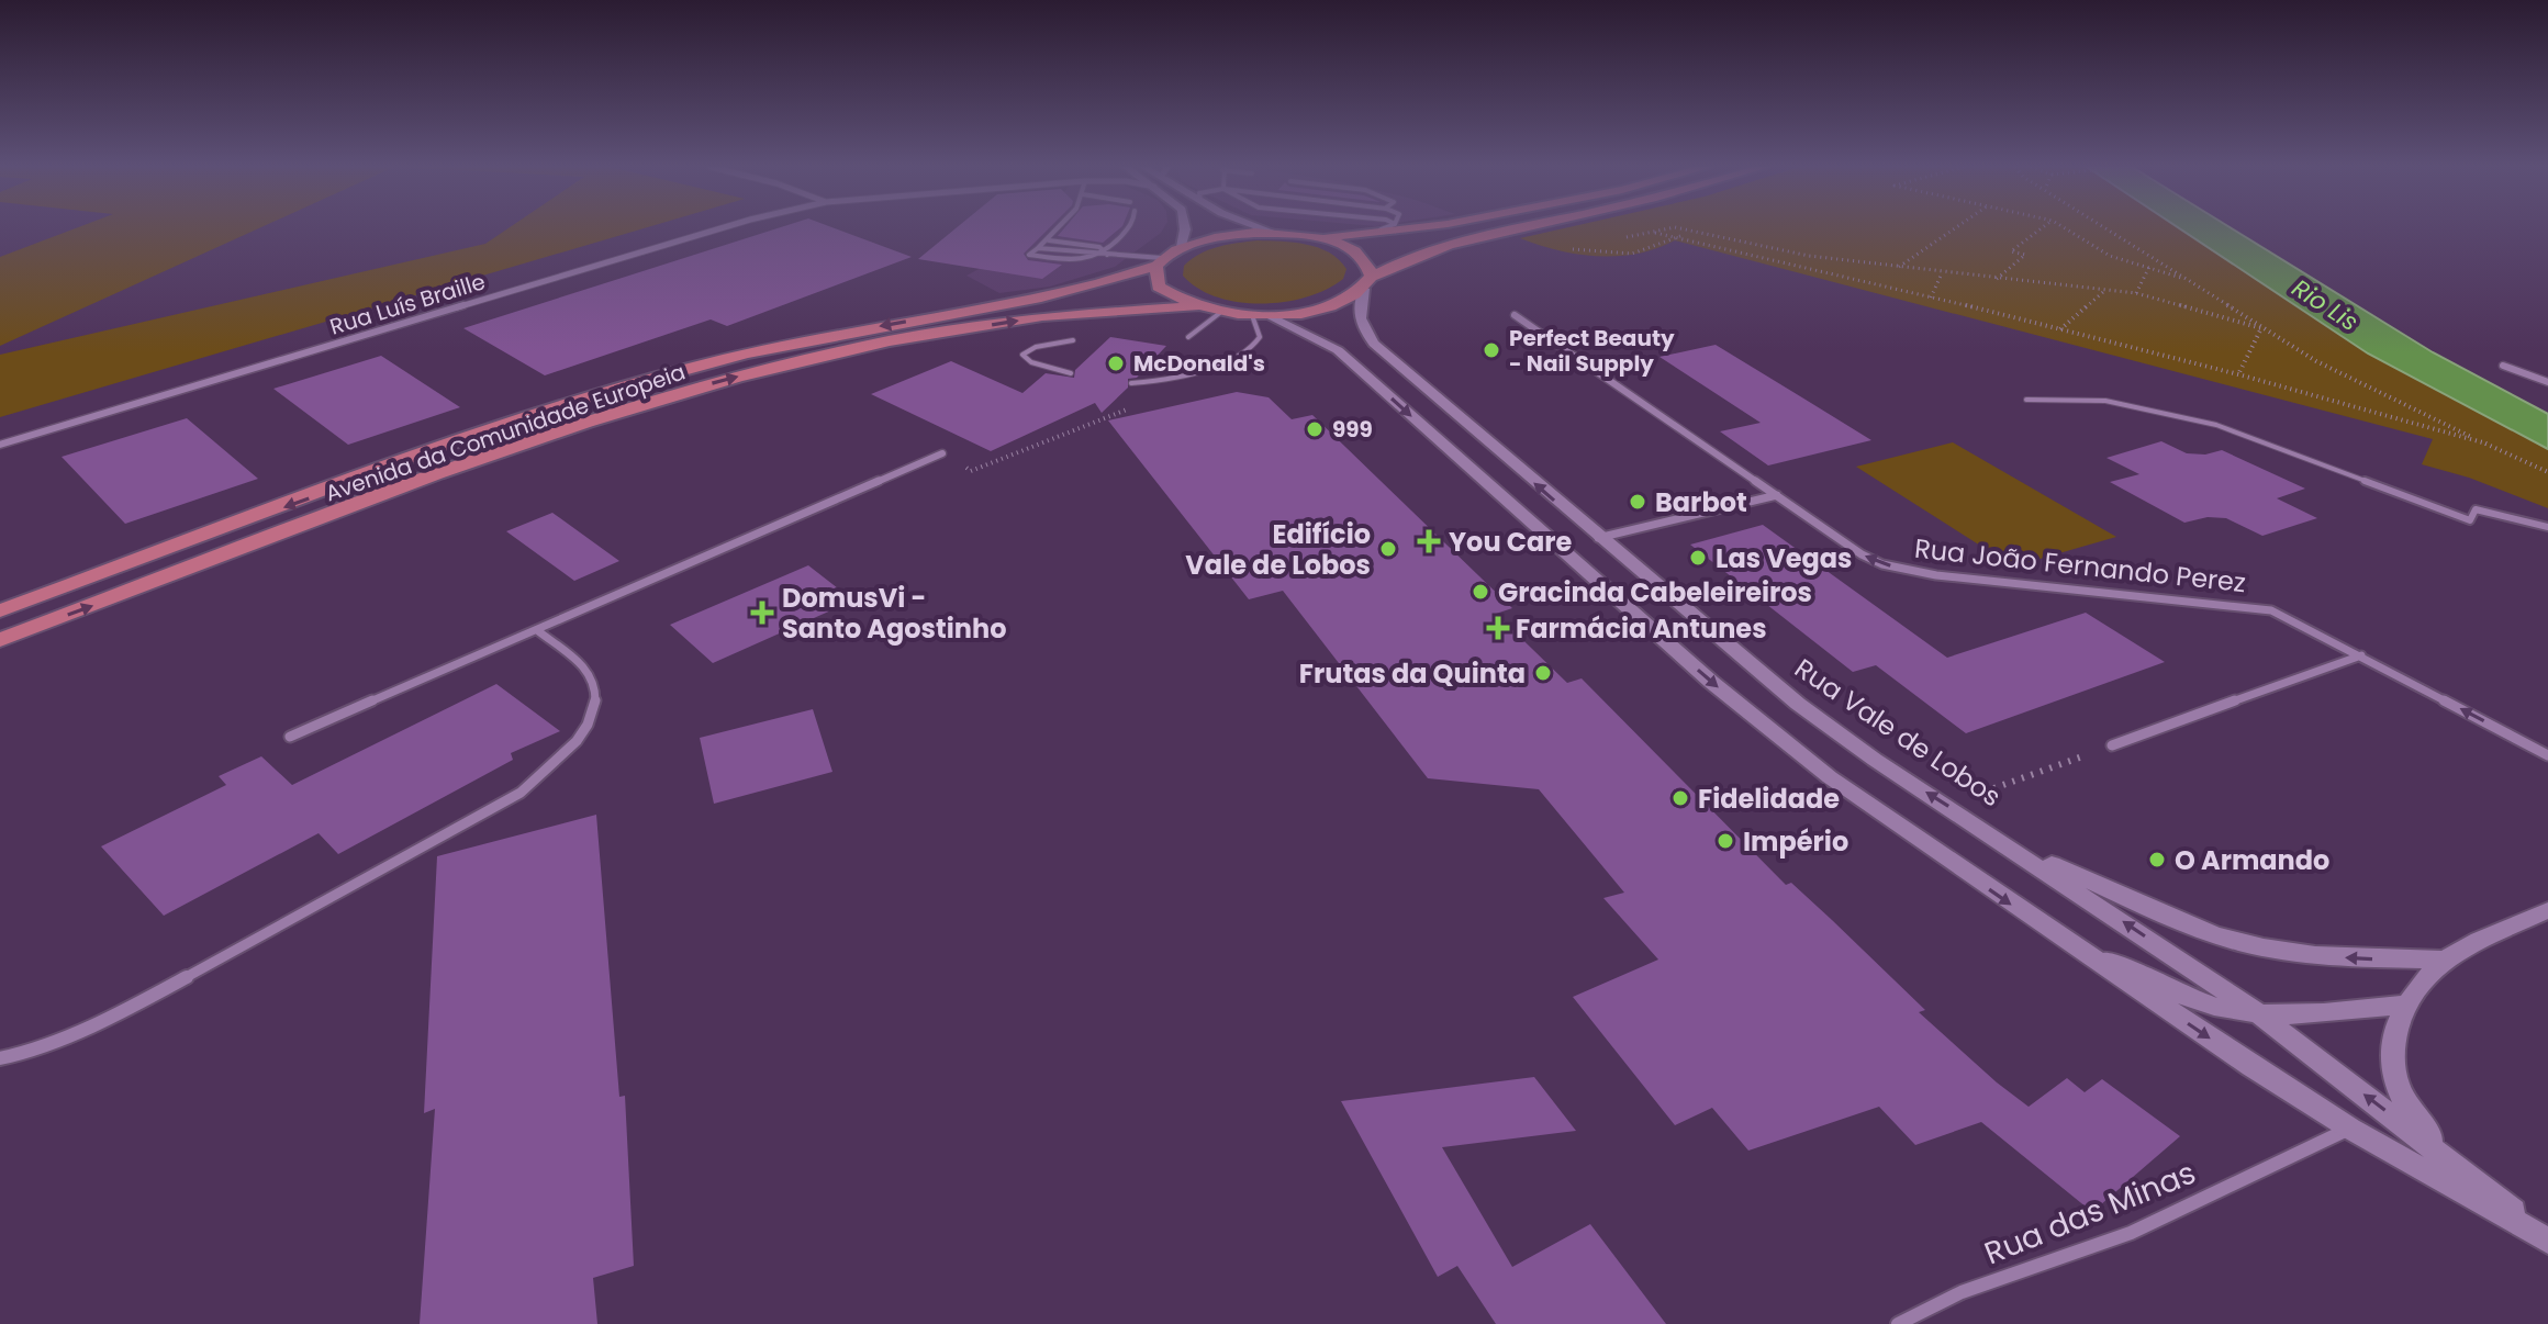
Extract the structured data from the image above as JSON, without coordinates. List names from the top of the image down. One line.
{"streets":{"main road":["Avenida da Comunidade Europeia","Rua Vale de Lobos"],"street":["Rua Luís Braille","Rua João Fernando Perez","Rua das Minas"]},"crossings":[["Rua Vale de Lobos","Rua das Minas"]],"one_way":["Rua João Fernando Perez"],"water":["Rio Lis"],"places":{"other":["Perfect Beauty - Nail Supply","McDonald's","999","Barbot","Edifício Vale de Lobos","Las Vegas","Gracinda Cabeleireiros","Frutas da Quinta","Fidelidade","Império","O Armando"],"health":["You Care","DomusVi - Santo Agostinho","Farmácia Antunes"]}}
